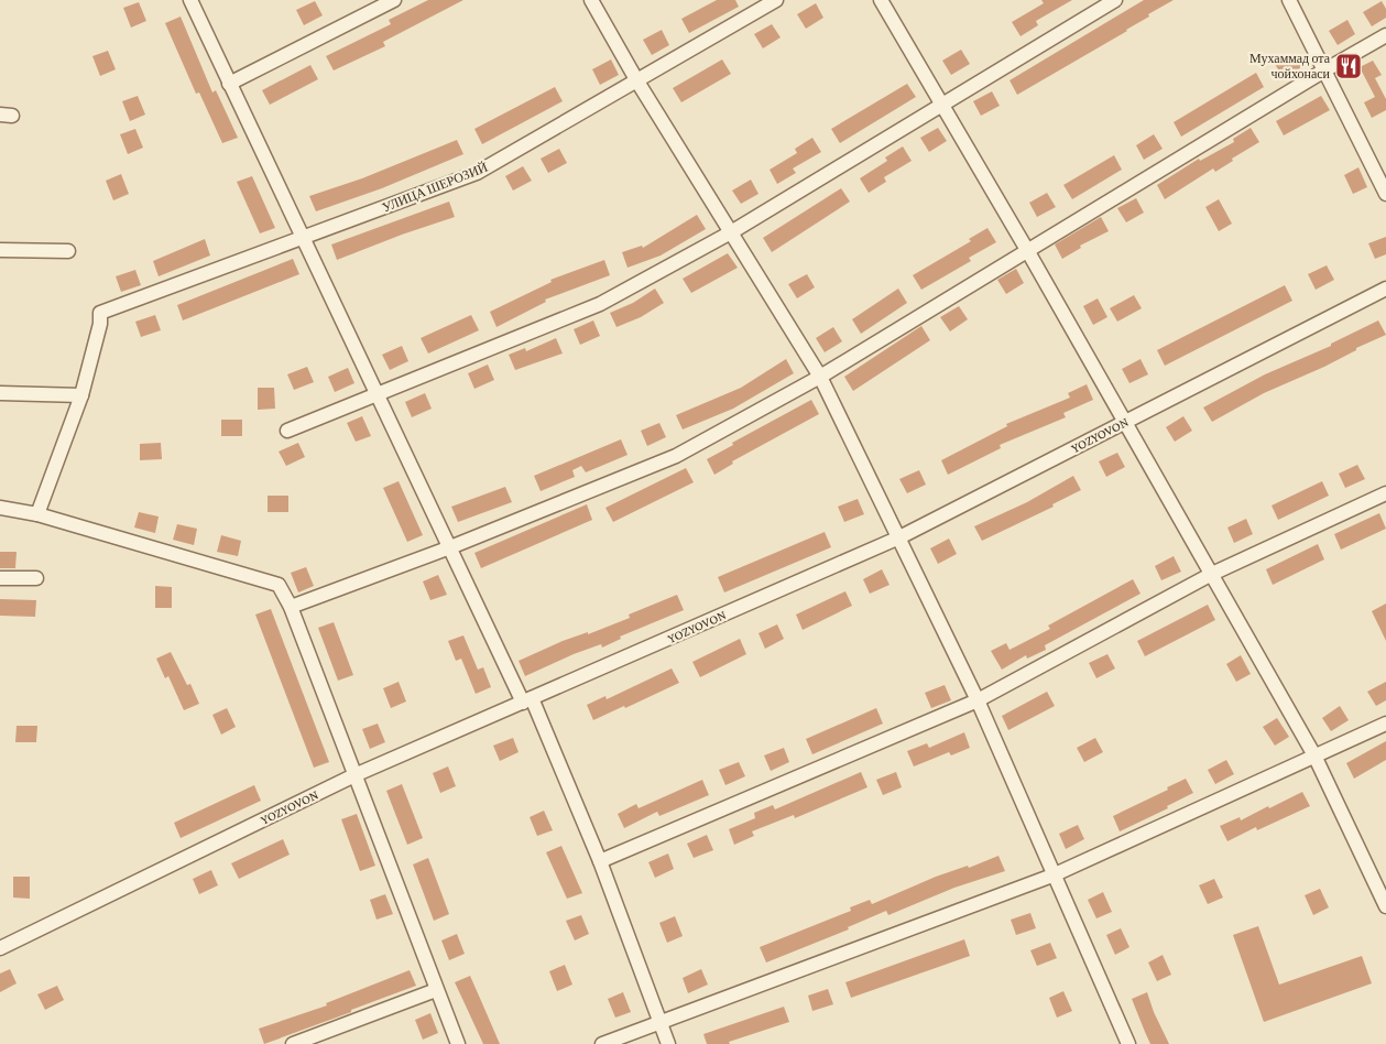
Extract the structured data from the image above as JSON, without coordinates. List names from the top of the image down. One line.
{"streets":{"street":["УЛИЦА ШЕРОЗИЙ","YOZYOVON"]},"places":{"restaurant":["Мухаммад ота чойхонаси"]}}
